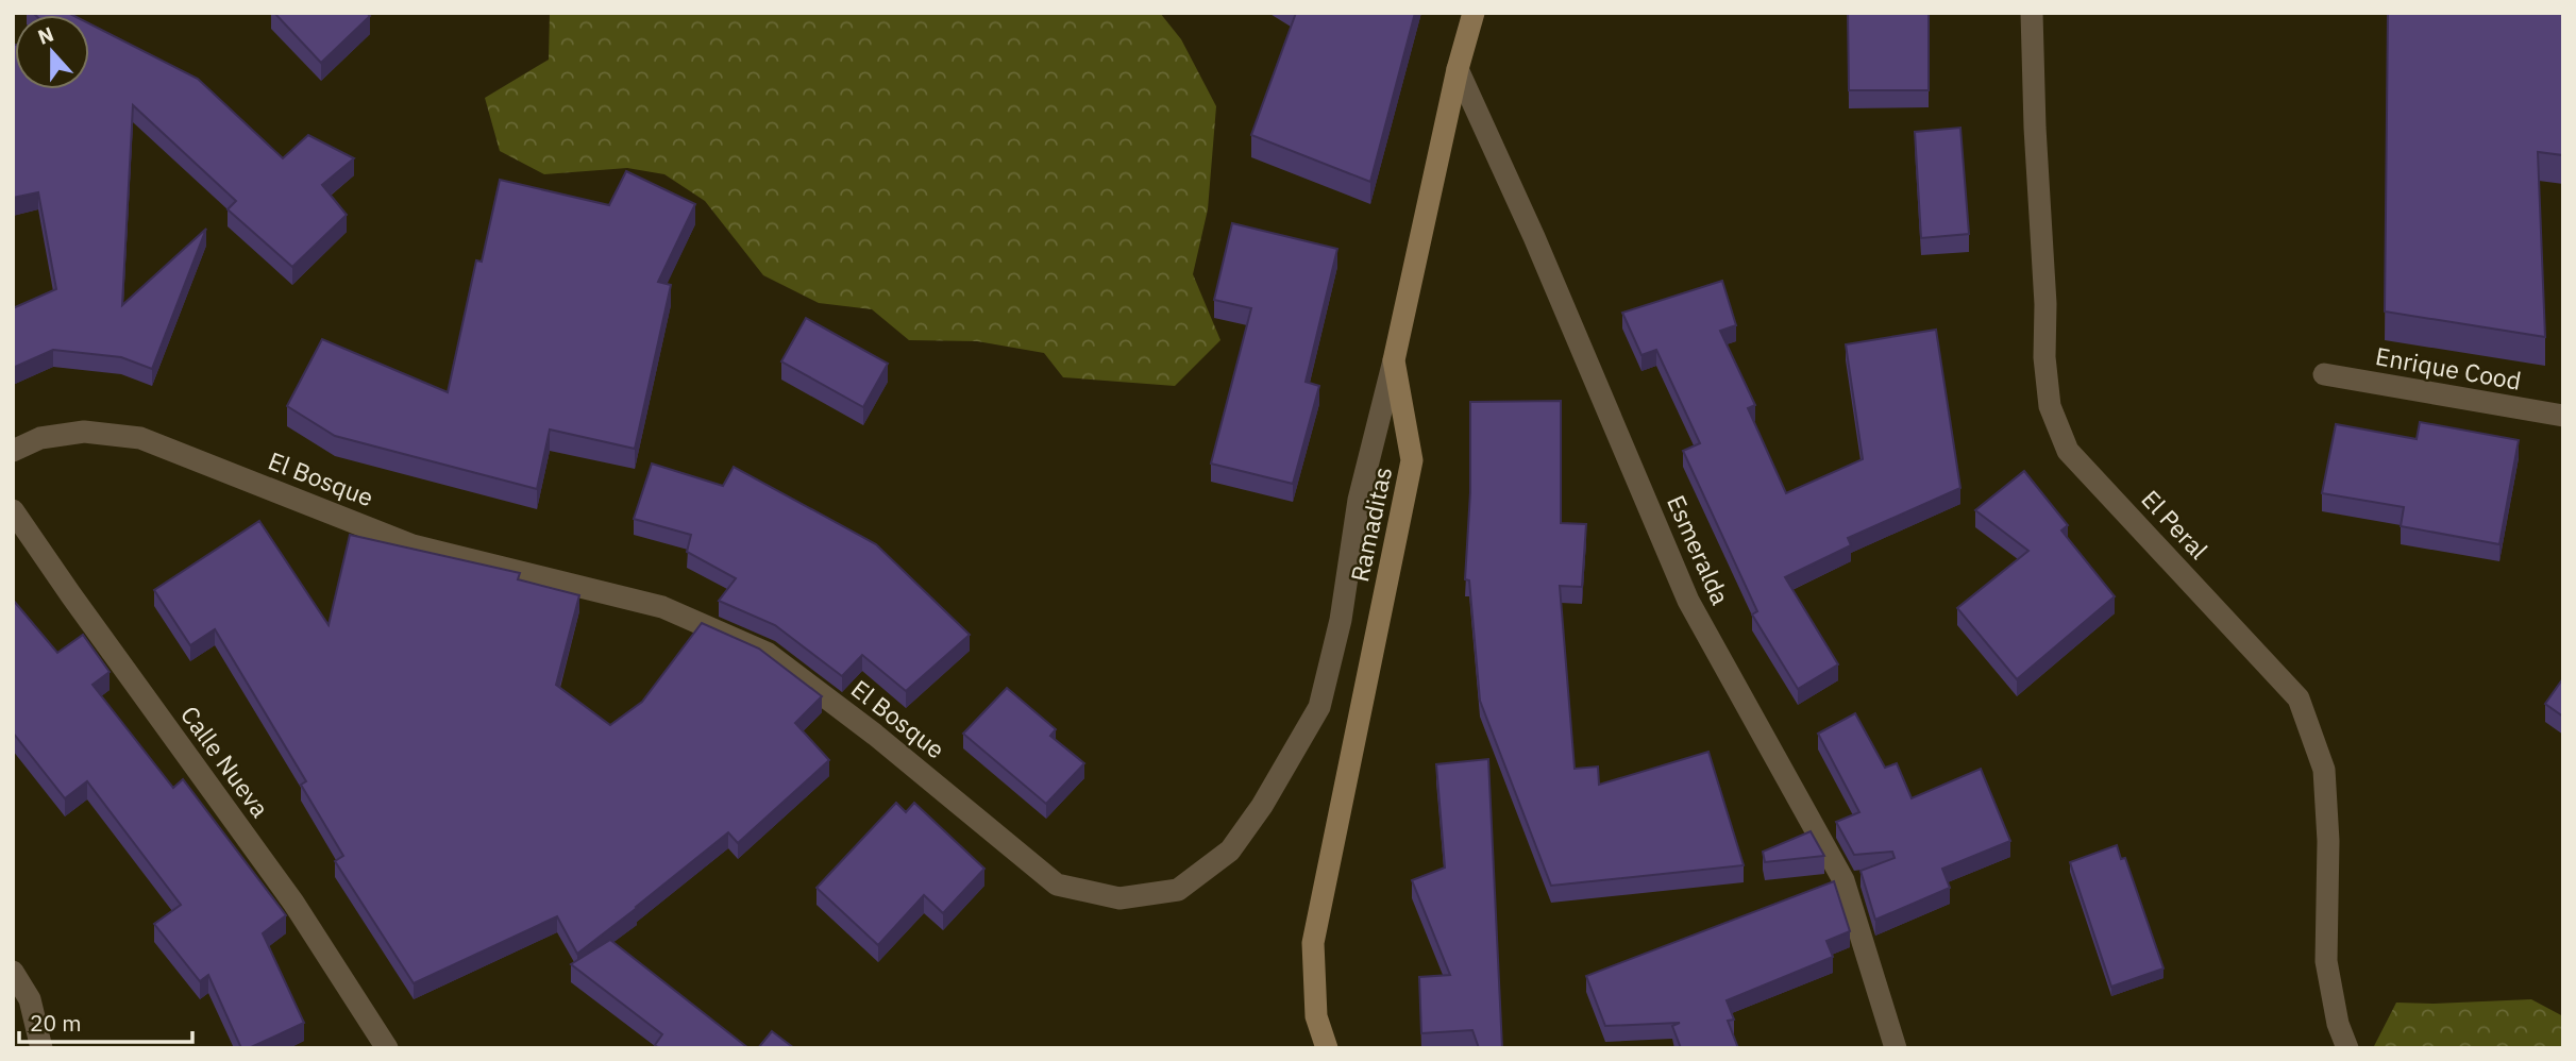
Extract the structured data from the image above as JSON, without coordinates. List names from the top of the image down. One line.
{"streets":{"street":["Enrique Cood","El Bosque","Ramaditas","El Peral","Esmeralda","Calle Nueva"]},"crossings":[["El Bosque","Ramaditas"],["Ramaditas","Esmeralda"]],"scale_bar":"20 m","north":"top"}
